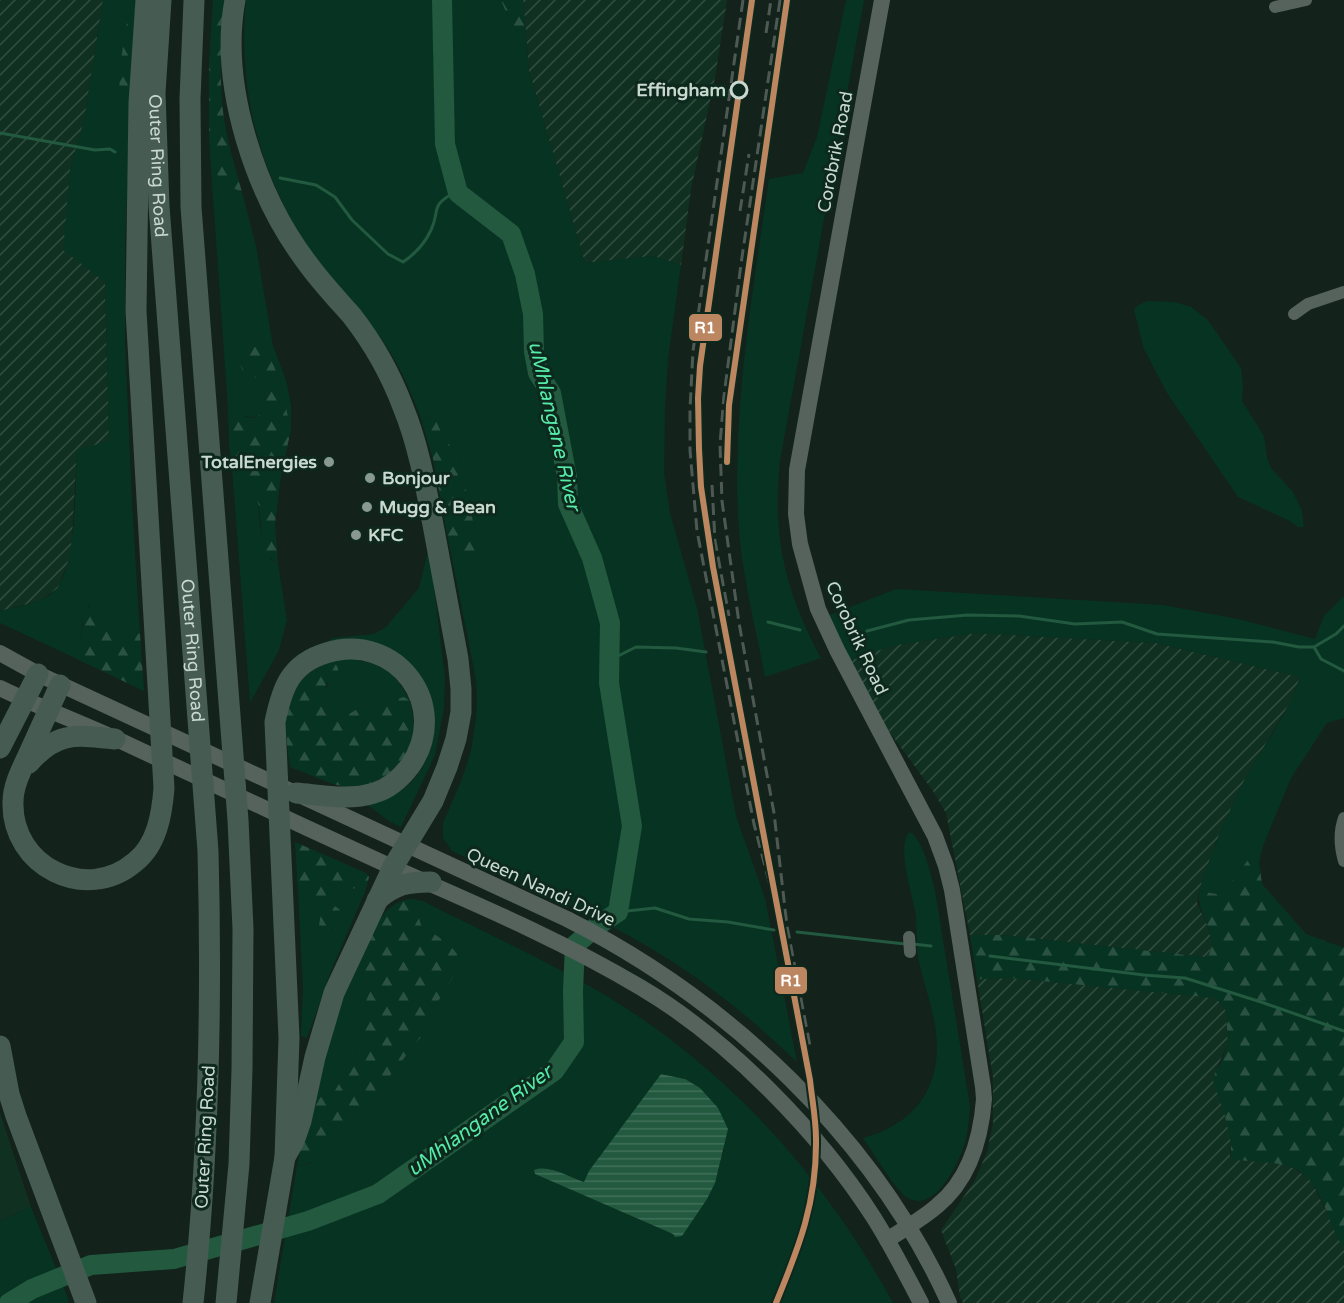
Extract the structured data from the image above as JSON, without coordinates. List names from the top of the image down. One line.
{"streets":{"highway":["Outer Ring Road"],"main road":["Corobrik Road","Queen Nandi Drive"]},"crossings":[["Corobrik Road","Queen Nandi Drive"]],"water":["uMhlangane River"],"places":["Effingham","TotalEnergies","Bonjour","Mugg & Bean","KFC"],"lines":["transit line R1"]}
